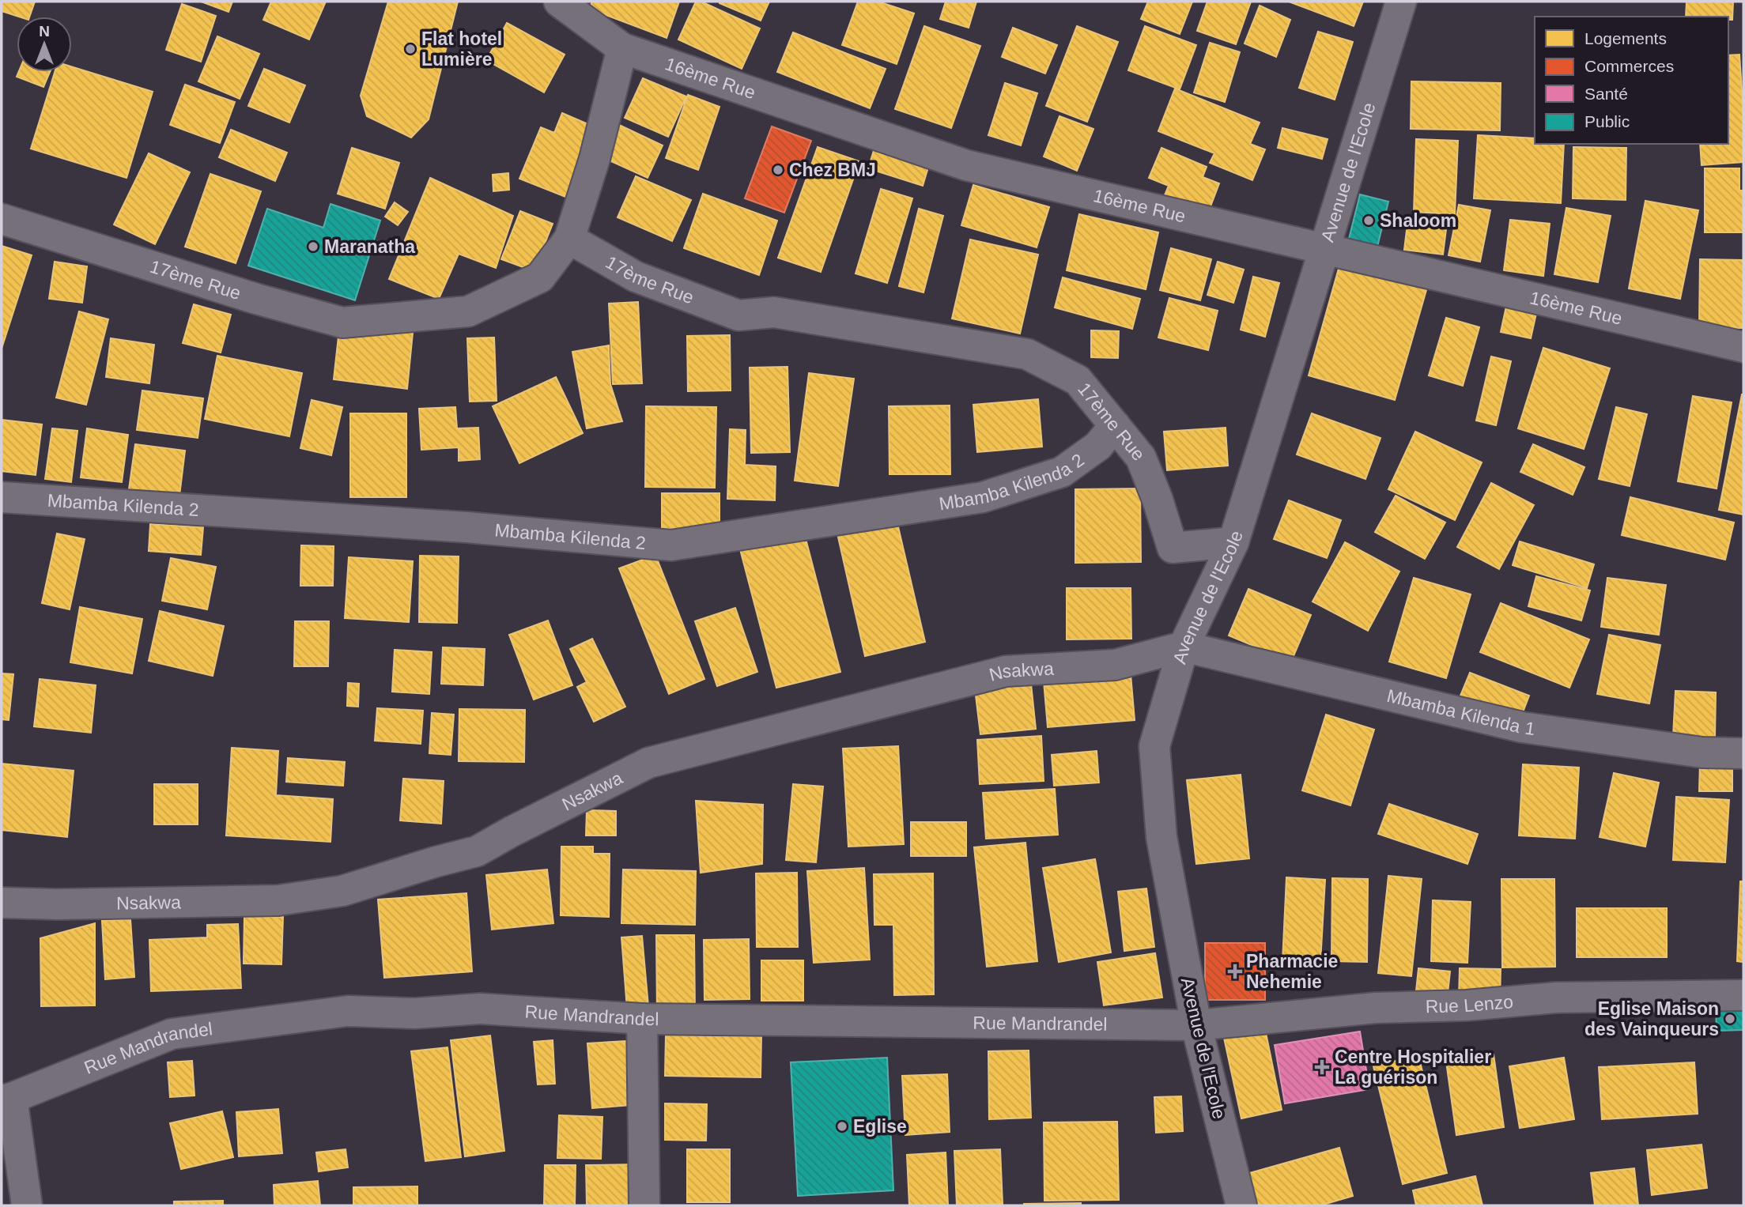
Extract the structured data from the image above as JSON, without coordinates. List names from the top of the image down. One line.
{"streets":{"street":["16ème Rue","Avenue de l'Ecole","17ème Rue","Mbamba Kilenda 2","Nsakwa","Mbamba Kilenda 1","Rue Lenzo","Rue Mandrandel"]},"crossings":[["16ème Rue","Avenue de l'Ecole"],["Avenue de l'Ecole","17ème Rue"],["Avenue de l'Ecole","Nsakwa"],["Avenue de l'Ecole","Mbamba Kilenda 1"],["Avenue de l'Ecole","Rue Lenzo"],["Avenue de l'Ecole","Rue Mandrandel"],["17ème Rue","Mbamba Kilenda 2"],["Nsakwa","Mbamba Kilenda 1"],["Rue Lenzo","Rue Mandrandel"]],"places":{"other":["Flat hotel Lumière","Chez BMJ","Shaloom","Maranatha","Eglise Maison des Vainqueurs","Eglise"],"health":["Pharmacie Nehemie","Centre Hospitalier La guérison"]},"legend":["Logements","Commerces","Santé","Public"],"north":"top"}
